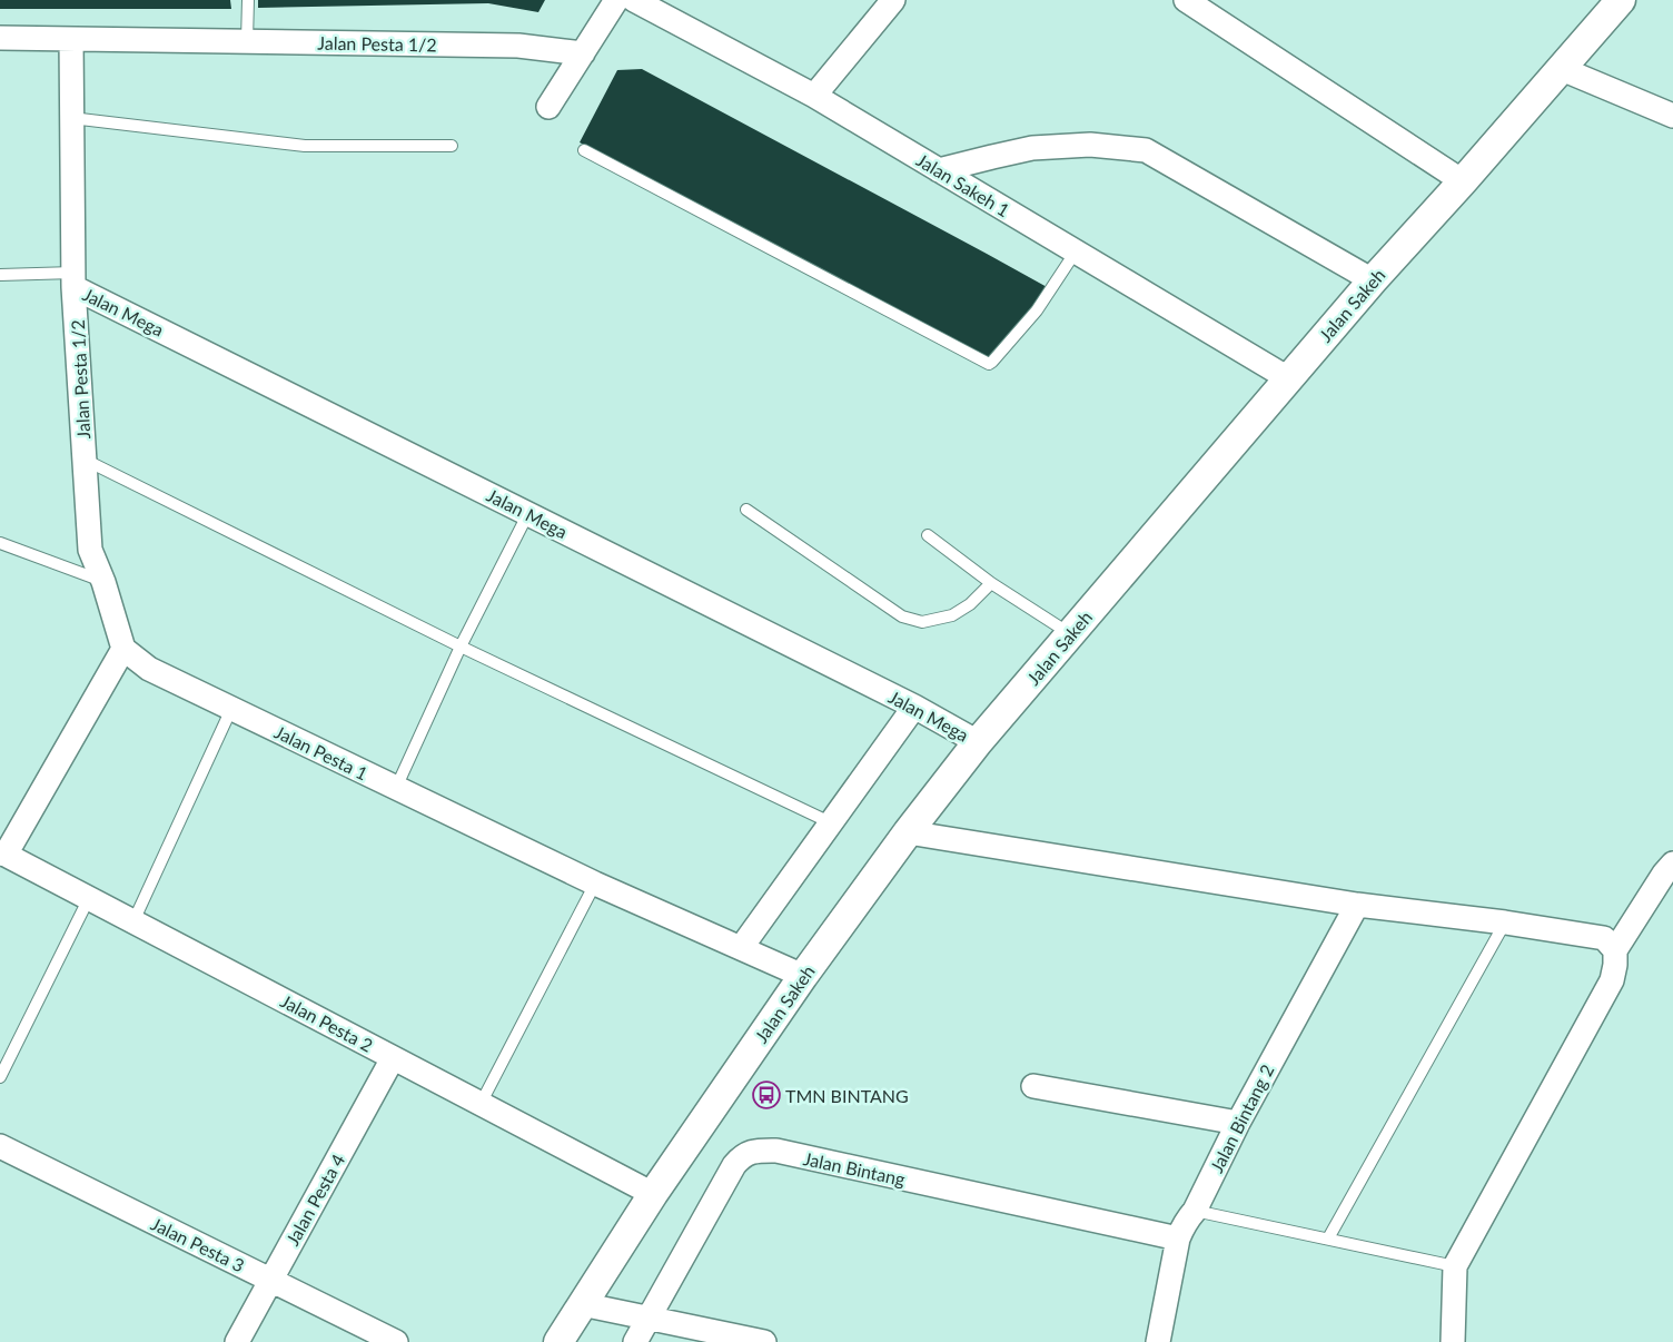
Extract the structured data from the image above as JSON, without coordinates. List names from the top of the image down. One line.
{"streets":{"street":["Jalan Pesta 1/2","Jalan Sakeh 1","Jalan Sakeh","Jalan Mega","Jalan Pesta 1","Jalan Pesta 2","Jalan Bintang 2","Jalan Bintang","Jalan Pesta 4","Jalan Pesta 3"]},"crossings":[["Jalan Pesta 1/2","Jalan Mega"],["Jalan Pesta 1/2","Jalan Pesta 1"],["Jalan Sakeh 1","Jalan Sakeh"],["Jalan Sakeh","Jalan Mega"],["Jalan Sakeh","Jalan Pesta 1"],["Jalan Sakeh","Jalan Pesta 2"],["Jalan Pesta 2","Jalan Pesta 4"],["Jalan Bintang 2","Jalan Bintang"],["Jalan Pesta 4","Jalan Pesta 3"]],"places":{"bus stop":["TMN BINTANG"]}}
